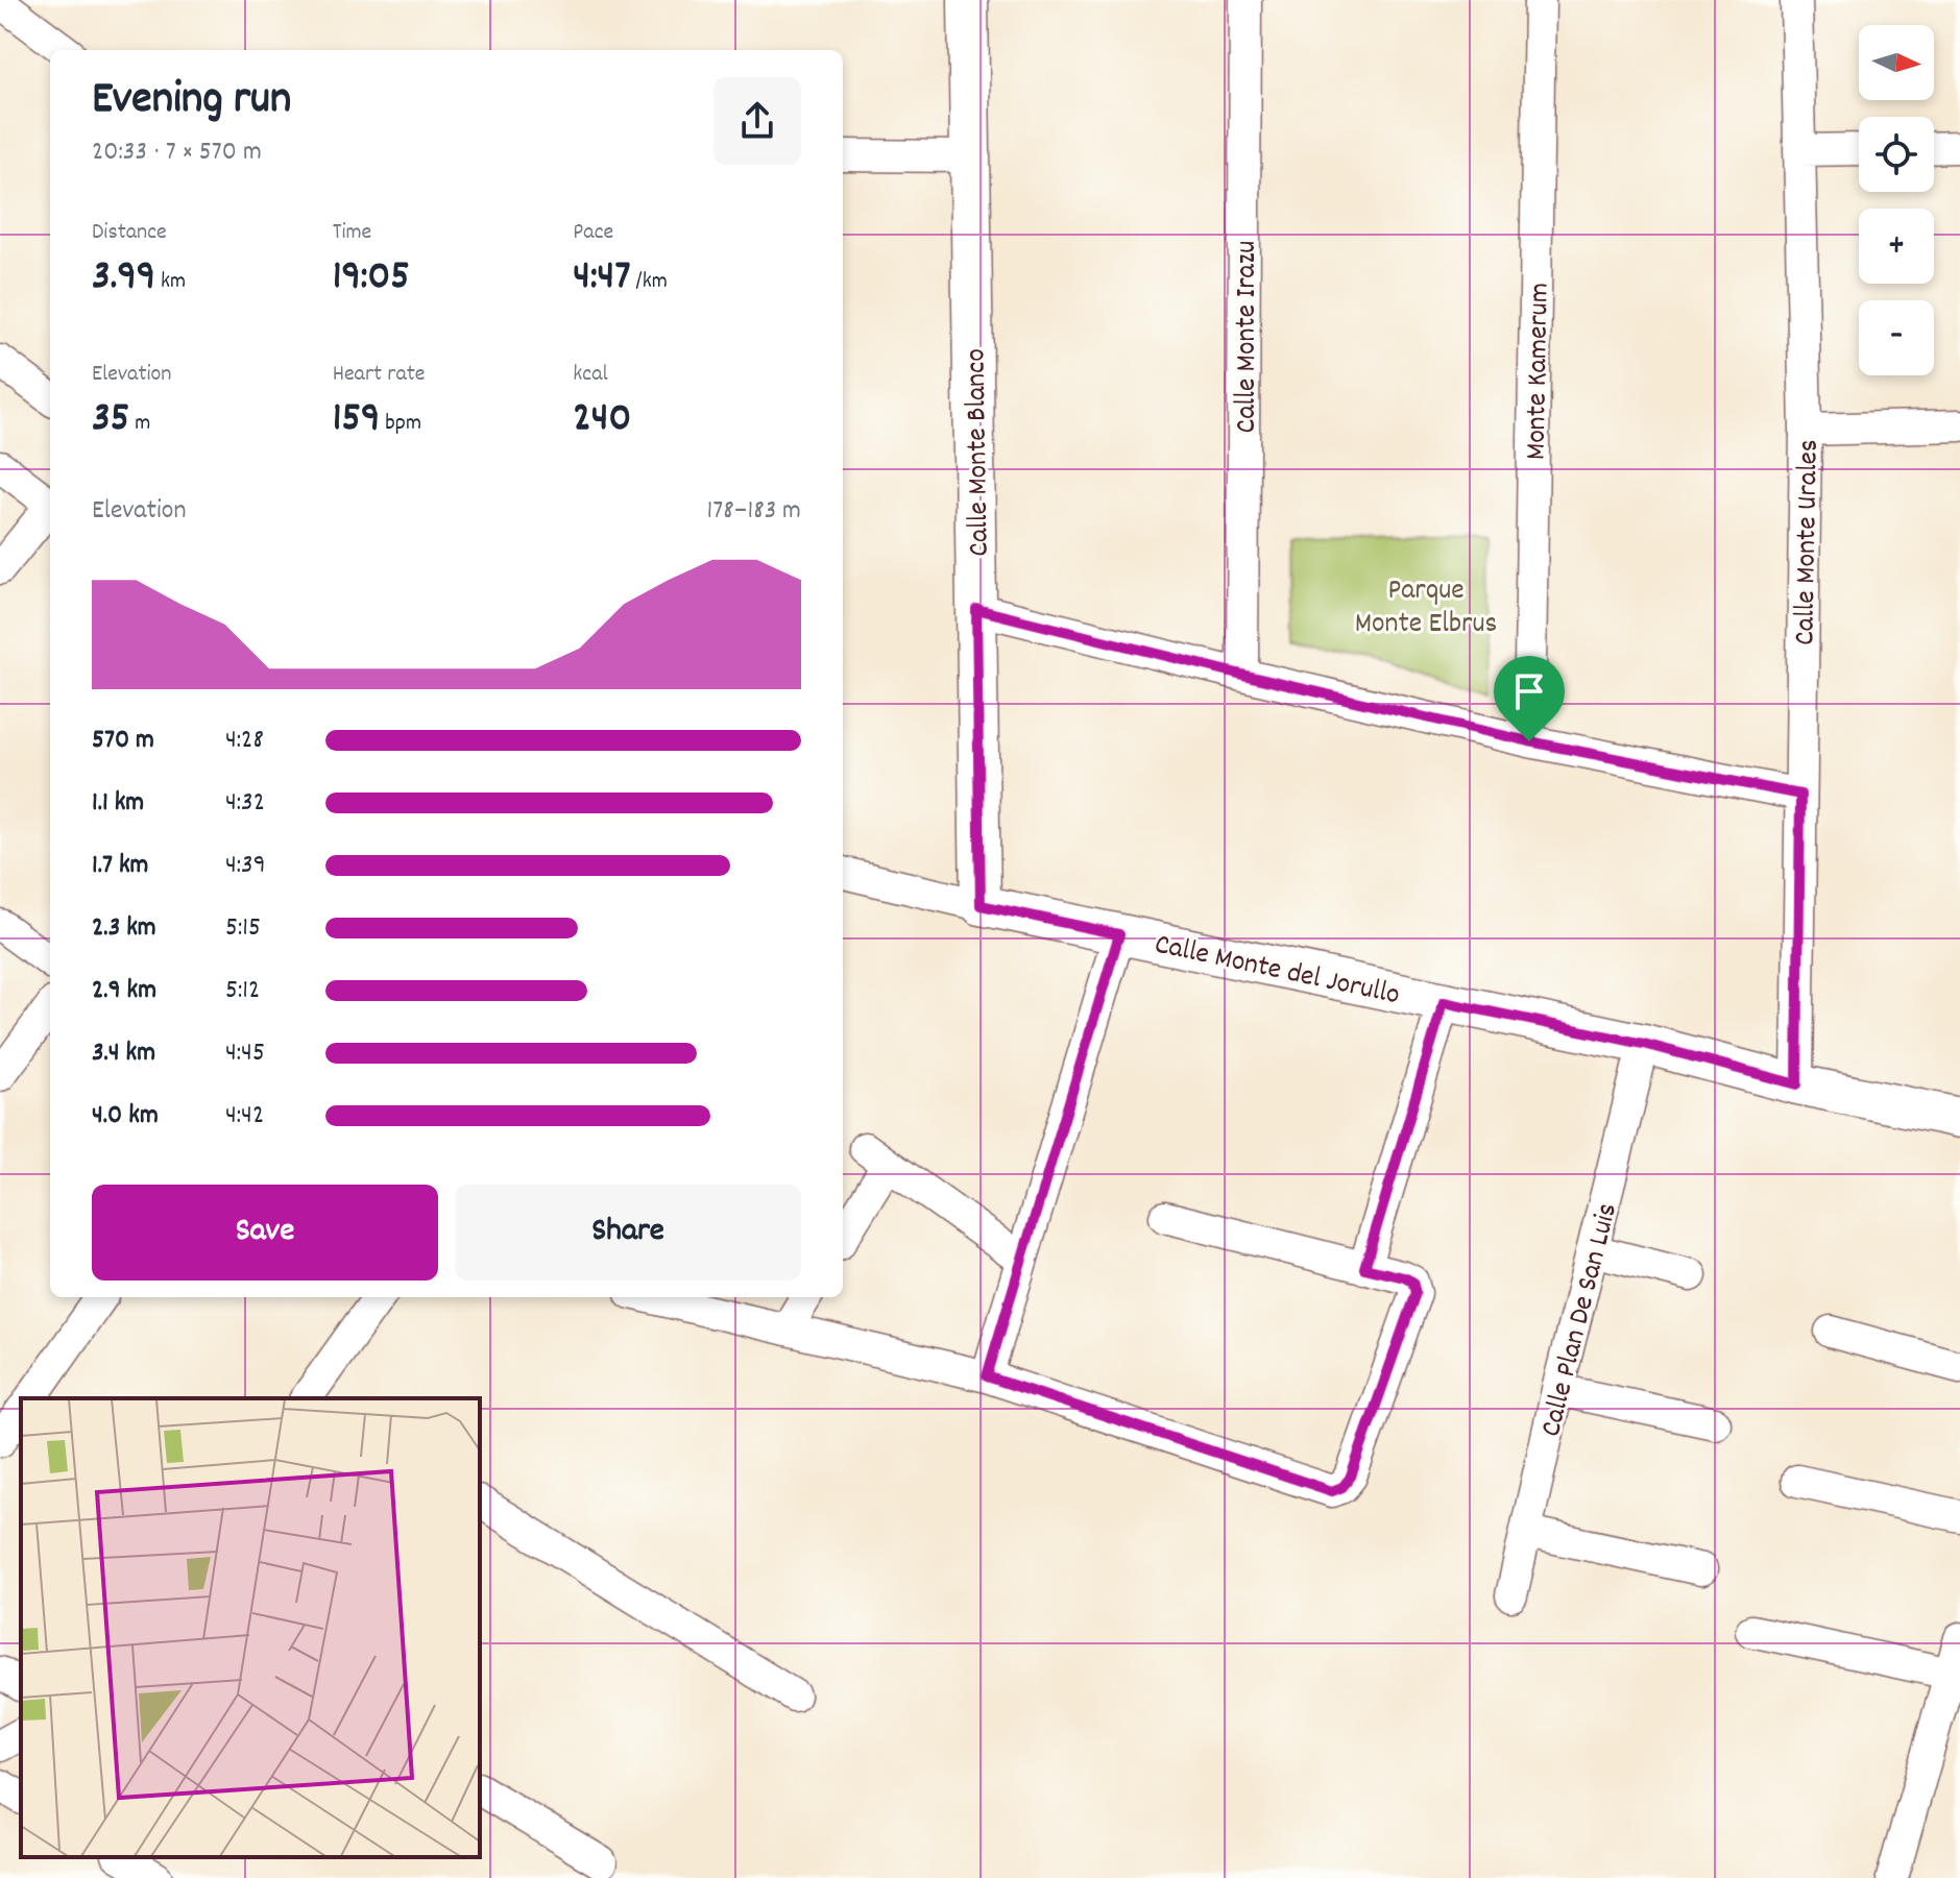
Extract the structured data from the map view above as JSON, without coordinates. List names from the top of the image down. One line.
{"streets":{"street":["Calle Monte Irazu","Monte Kamerum","Calle Monte Blanco","Calle Monte Urales","Calle Monte del Jorullo","Calle Plan De San Luis"]},"crossings":[["Calle Monte Blanco","Calle Monte del Jorullo"],["Calle Monte Urales","Calle Monte del Jorullo"],["Calle Monte del Jorullo","Calle Plan De San Luis"]],"parks":["Parque Monte Elbrus"],"north":"right","page":{"map_buttons":["+","−"],"heading":["Evening run","20:33 · 7 × 570 m"],"stats":[["Distance","3.99 km"],["Time","19:05"],["Pace","4:47 /km"],["Elevation","35 m"],["Heart rate","159 bpm"],["kcal","240"]],"chart":["Elevation","178–183 m"],"list":[{"name":"570 m","note":"4:28"},{"name":"1.1 km","note":"4:32"},{"name":"1.7 km","note":"4:39"},{"name":"2.3 km","note":"5:15"},{"name":"2.9 km","note":"5:12"},{"name":"3.4 km","note":"4:45"},{"name":"4.0 km","note":"4:42"}],"buttons":["Save","Share"]}}
